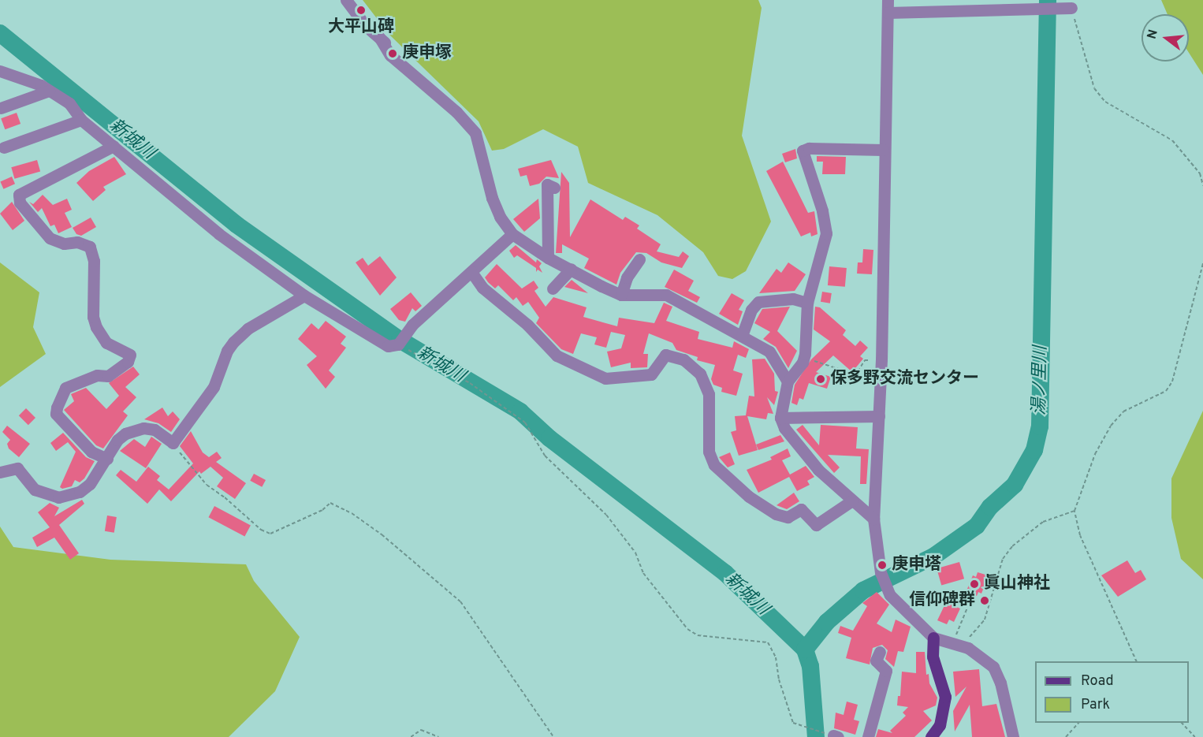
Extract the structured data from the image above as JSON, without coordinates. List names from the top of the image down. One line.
{"water":["新城川","湯ノ里川"],"places":["大平山碑","庚申塚","保多野交流センター","庚申塔","眞山神社","信仰碑群"],"legend":["Road","Park"],"north":"left"}
